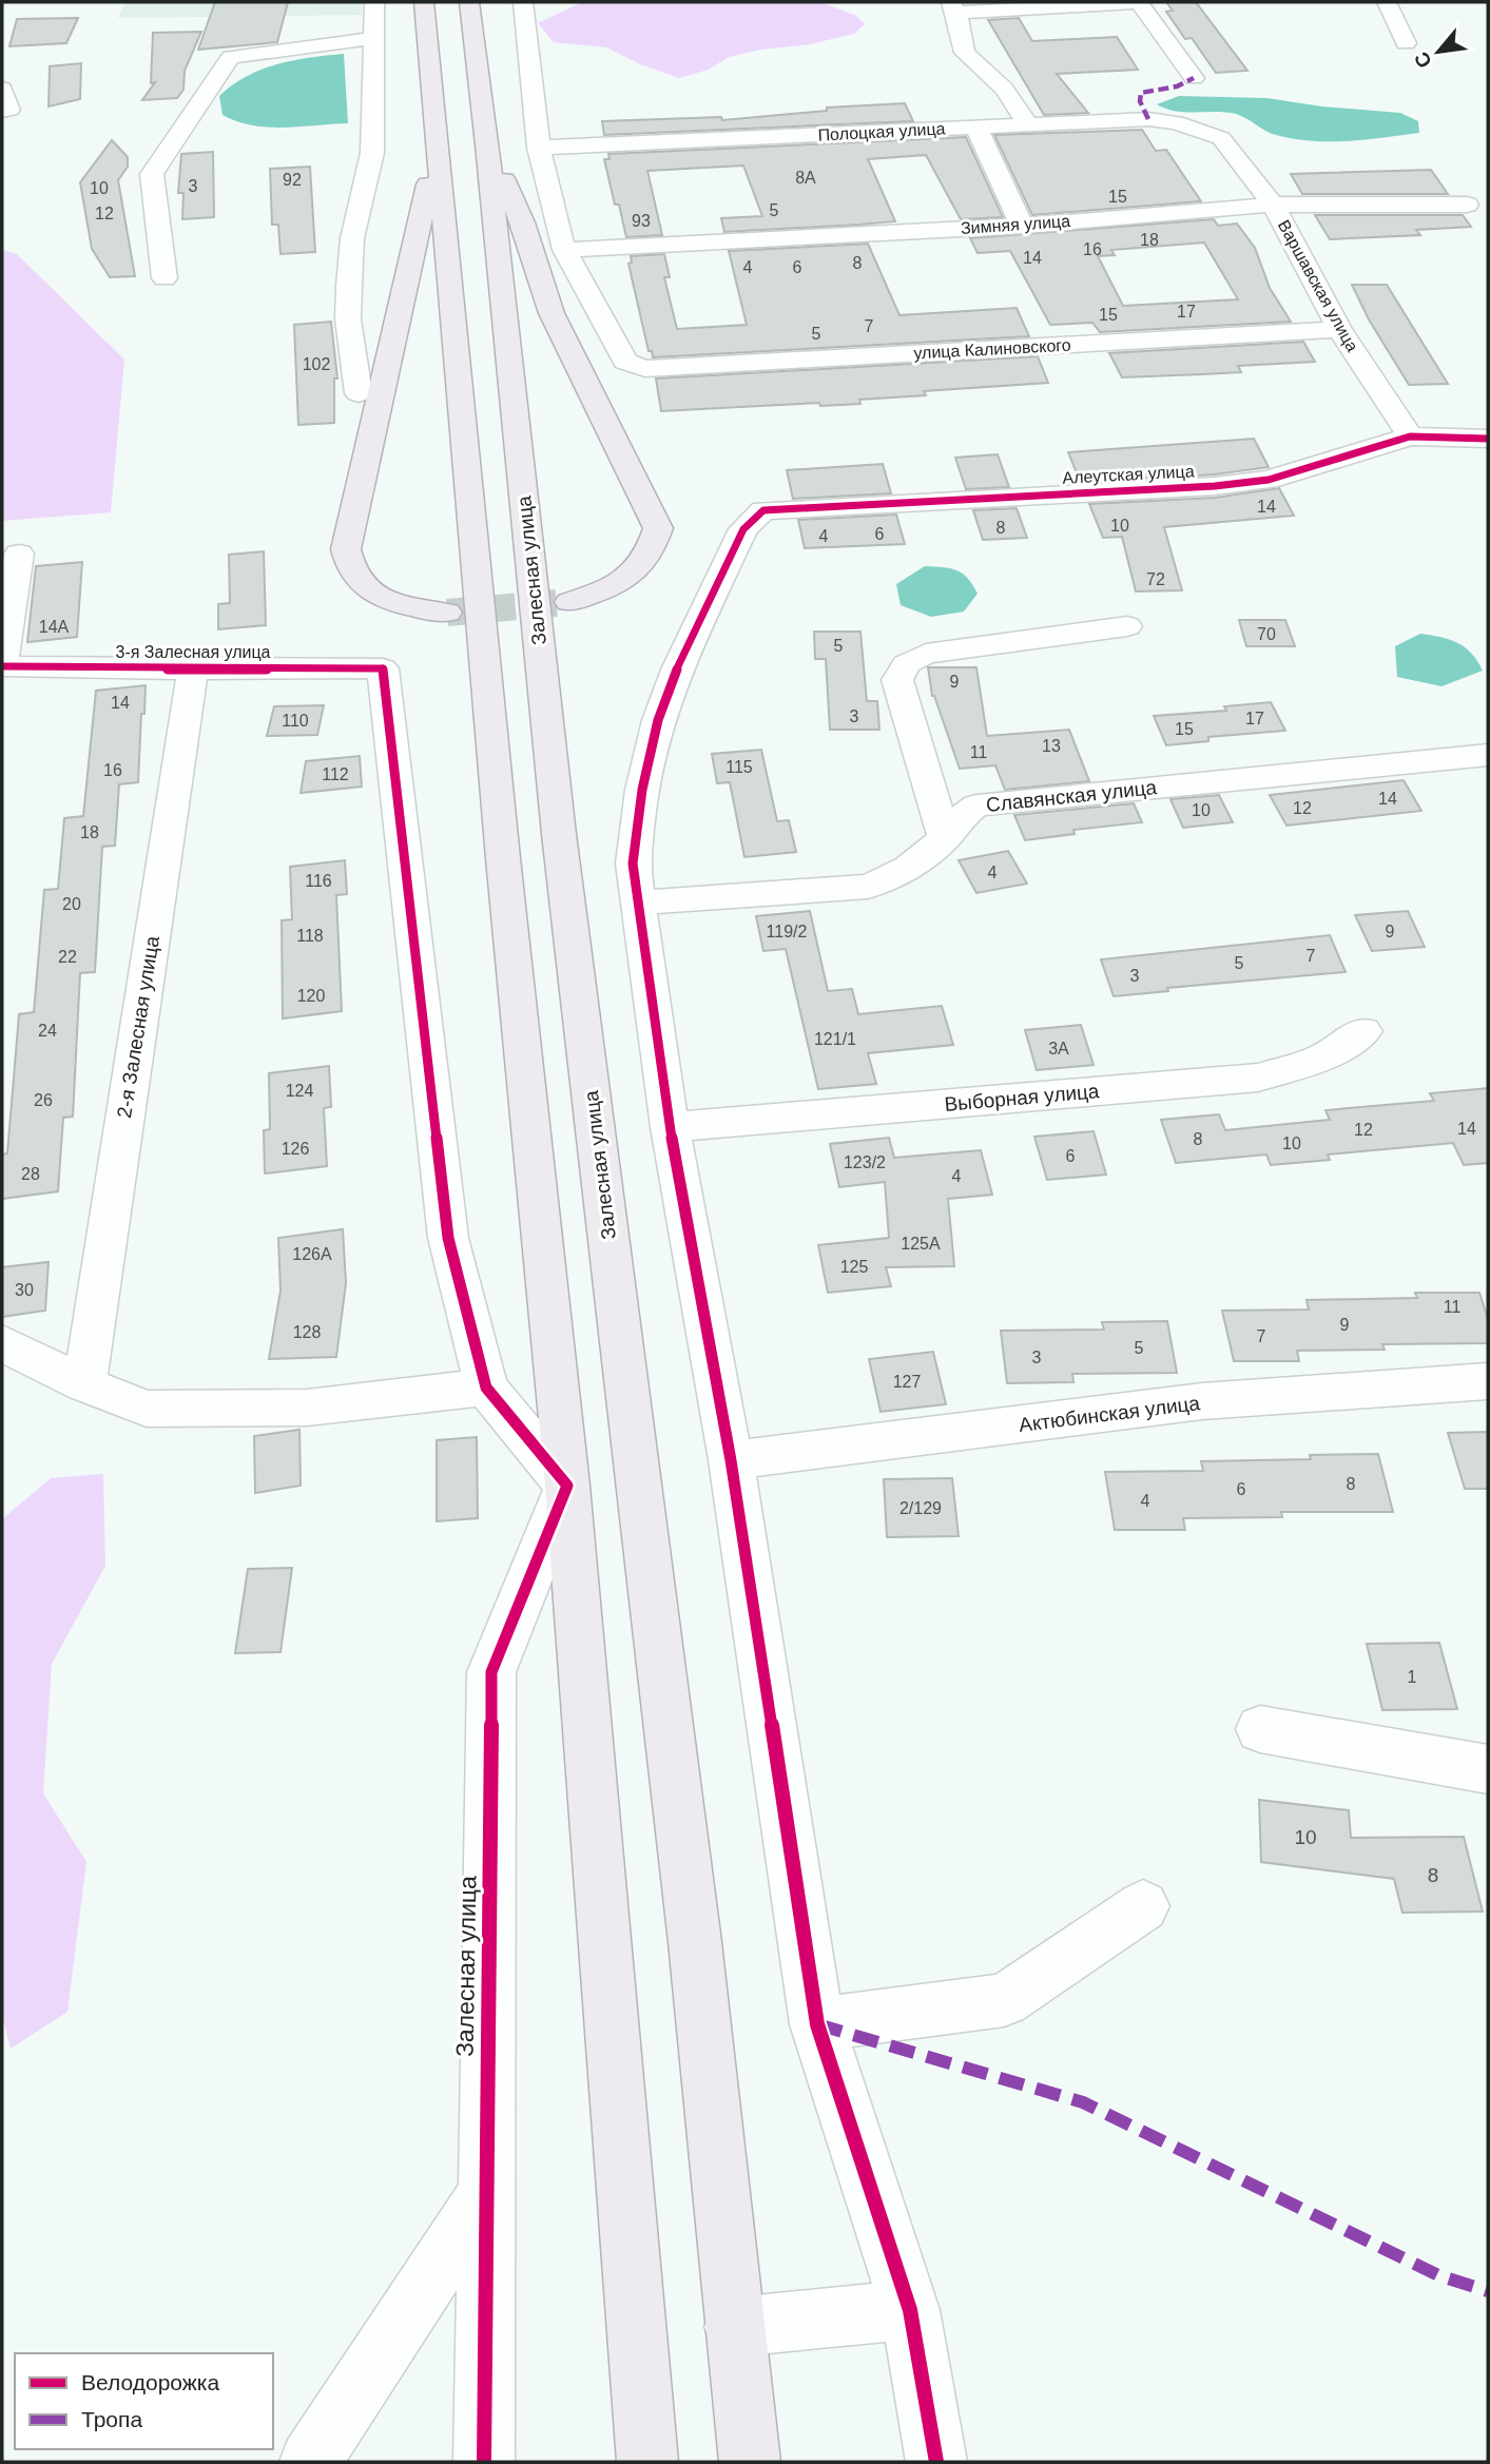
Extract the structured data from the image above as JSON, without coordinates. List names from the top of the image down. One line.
{"streets":{"main road":["Залесная улица"],"street":["Полоцкая улица","Зимняя улица","Варшавская улица","улица Калиновского","Алеутская улица","3-я Залесная улица","Славянская улица","2-я Залесная улица","Выборная улица","Актюбинская улица"]},"crossings":[["Полоцкая улица","Варшавская улица"],["Зимняя улица","Варшавская улица"],["Зимняя улица","улица Калиновского"],["Варшавская улица","улица Калиновского"],["Варшавская улица","Алеутская улица"],["Алеутская улица","Славянская улица"],["3-я Залесная улица","2-я Залесная улица"]],"house_numbers":["8А","92","3","10","15","5","12","93","18","16","14","8","4","6","17","15","7","5","102","14","10","8","6","4","72","14А","70","5","9","14","3","17","110","15","13","11","115","16","112","14","12","10","18","4","116","20","119/2","9","118","7","22","5","3","120","24","121/1","3А","124","26","14","12","8","10","126","6","123/2","28","4","125А","126А","125","30","11","9","128","7","5","3","127","8","6","4","2/129","1","10","8"],"legend":["Велодорожка","Тропа"],"north":"bottom left"}
